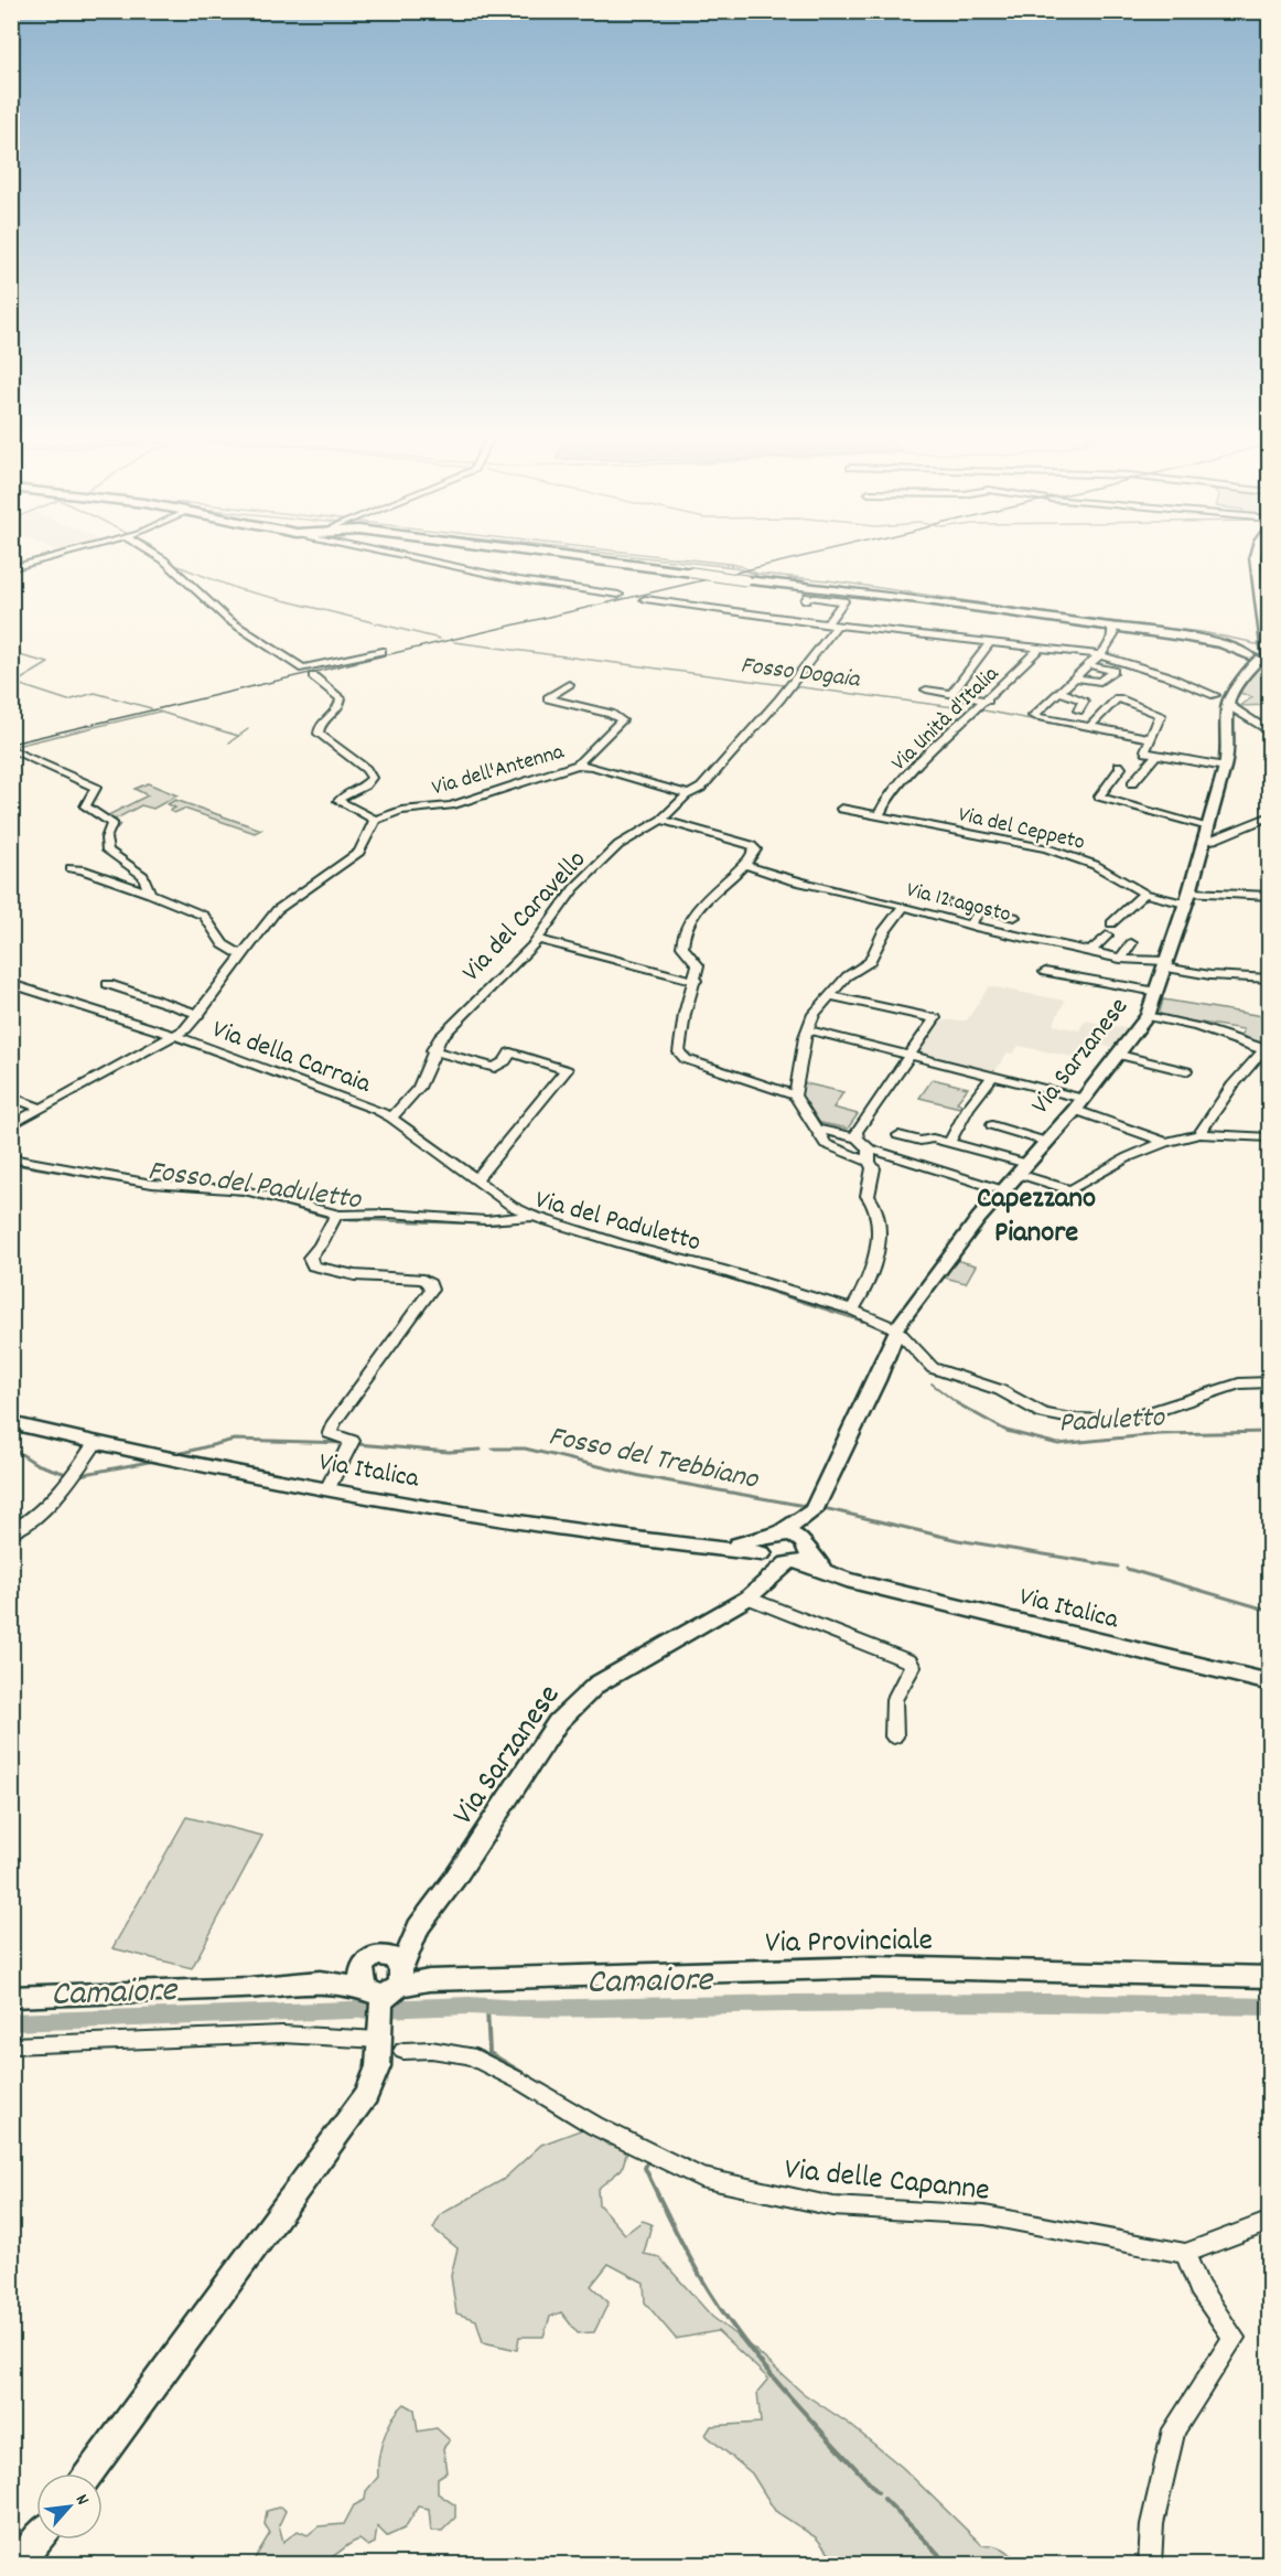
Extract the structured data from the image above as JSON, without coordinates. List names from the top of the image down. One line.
{"streets":{"main road":["Via Sarzanese","Via Italica","Via Provinciale"],"street":["Via Unità d'Italia","Via dell'Antenna","Via del Ceppeto","Via 12 agosto","Via del Caravello","Via della Carraia","Via del Paduletto","Via delle Capanne"]},"crossings":[["Via Unità d'Italia","Via del Ceppeto"],["Via dell'Antenna","Via del Caravello"],["Via del Ceppeto","Via Sarzanese"],["Via 12 agosto","Via Sarzanese"],["Via del Caravello","Via della Carraia"],["Via della Carraia","Via del Paduletto"],["Via Sarzanese","Via del Paduletto"],["Via Sarzanese","Via Italica"],["Via Sarzanese","Via Provinciale"]],"districts":["Capezzano Pianore"],"water":["Fosso Dogaia","Fosso del Paduletto","Paduletto","Fosso del Trebbiano","Camaiore"],"north":"top right"}
